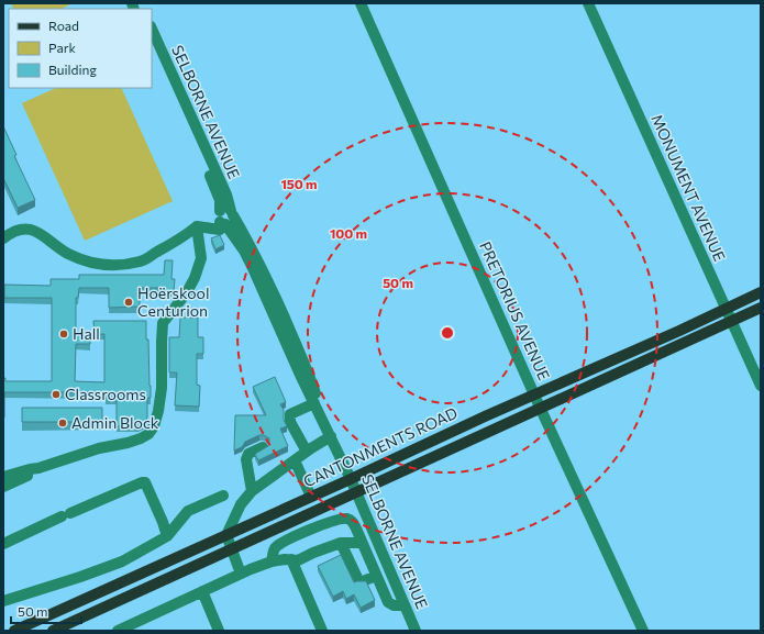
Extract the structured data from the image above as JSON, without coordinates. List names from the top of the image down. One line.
{"streets":{"main road":["CANTONMENTS ROAD"],"street":["SELBORNE AVENUE","MONUMENT AVENUE","PRETORIUS AVENUE"]},"crossings":[["SELBORNE AVENUE","CANTONMENTS ROAD"],["MONUMENT AVENUE","CANTONMENTS ROAD"],["PRETORIUS AVENUE","CANTONMENTS ROAD"]],"places":["Hoërskool Centurion","Hall","Classrooms","Admin Block"],"legend":["Road","Park","Building"],"scale_bar":"50 m","rings":["150 m","100 m","50 m"]}
